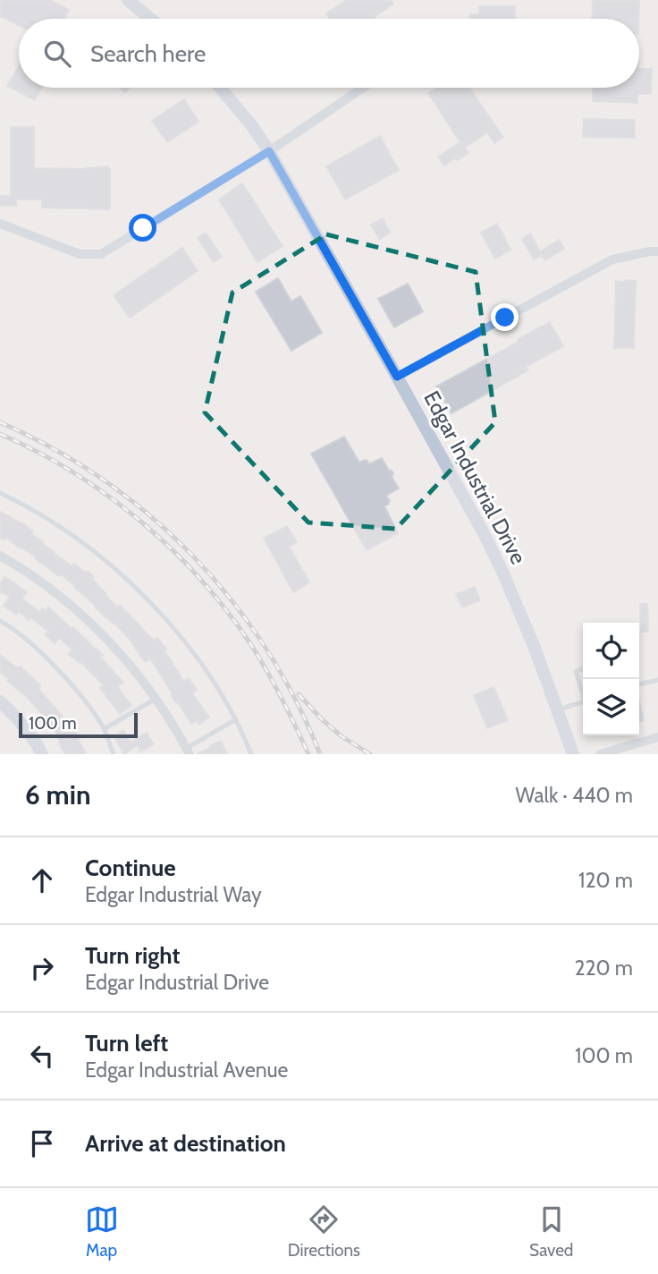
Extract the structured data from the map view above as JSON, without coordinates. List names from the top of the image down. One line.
{"streets":{"street":["Edgar Industrial Drive"]},"scale_bar":"100 m","page":{"search":"Search here","scale":"100 m","heading":["6 min","Walk · 440 m"],"list":[["Continue","Edgar Industrial Way","120 m"],["Turn right","Edgar Industrial Drive","220 m"],["Turn left","Edgar Industrial Avenue","100 m"],"Arrive at destination"],"nav":["Map","Directions","Saved"]}}
